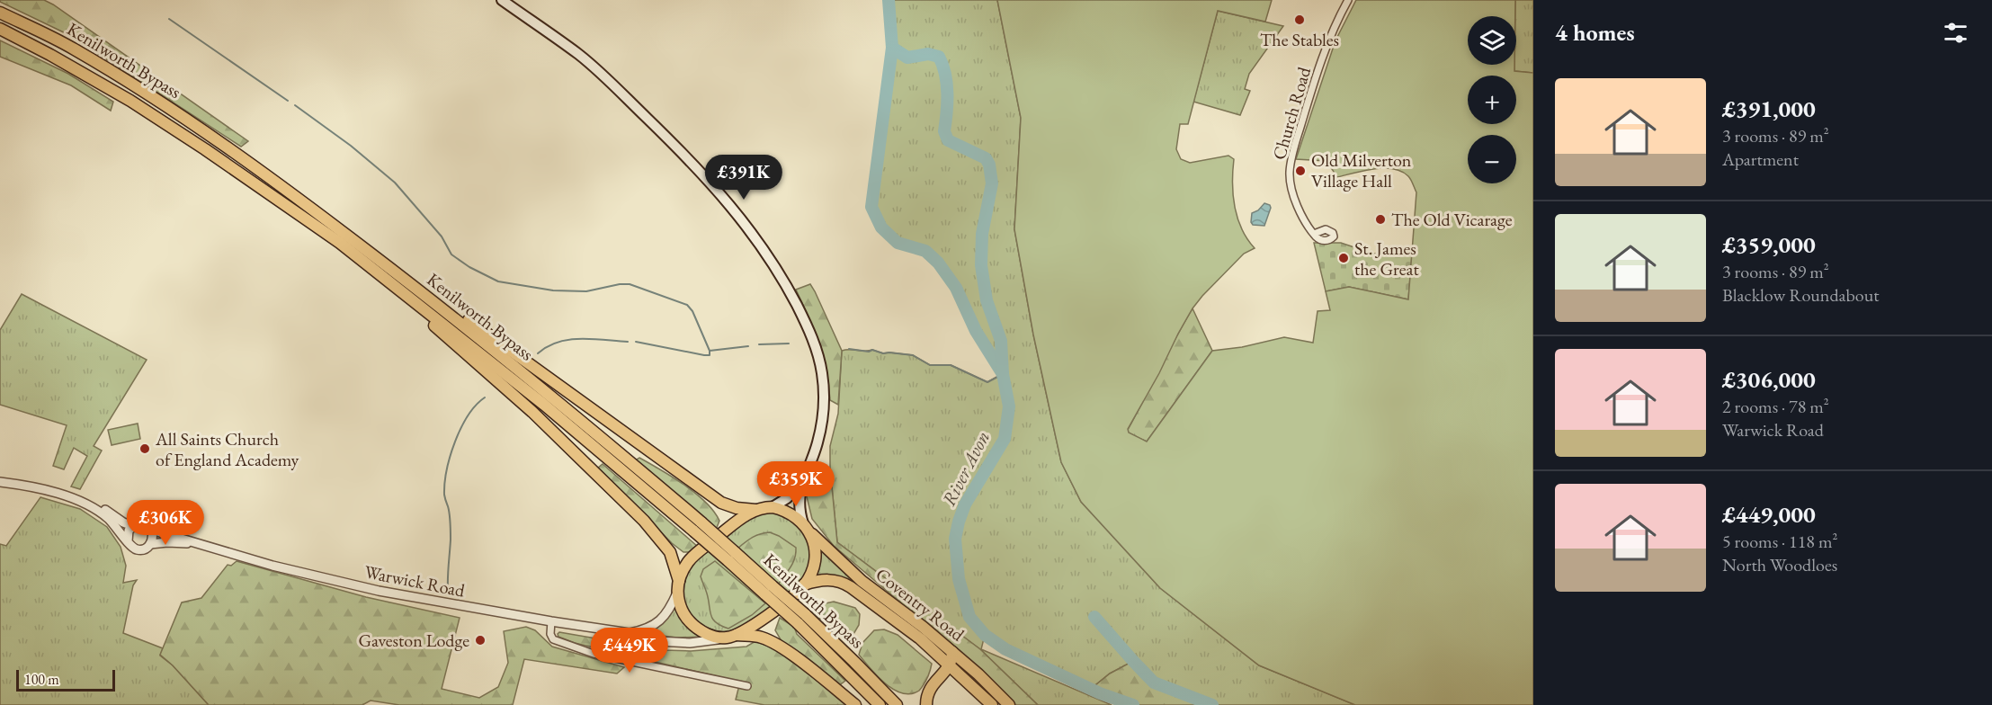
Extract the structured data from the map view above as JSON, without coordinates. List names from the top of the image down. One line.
{"streets":{"main road":["Kenilworth Bypass","Coventry Road"],"street":["Church Road","Warwick Road"]},"crossings":[["Warwick Road","Coventry Road"]],"water":["River Avon"],"places":["The Stables","Old Milverton Village Hall","The Old Vicarage","St. James the Great","All Saints Church of England Academy","Gaveston Lodge"],"scale_bar":"100 m","page":{"heading":"4 homes","map_buttons":["+","−"],"list":[{"name":"£391,000","note":"3 rooms · 89 m² · Apartment"},{"name":"£359,000","note":"3 rooms · 89 m² · Blacklow Roundabout"},{"name":"£306,000","note":"2 rooms · 78 m² · Warwick Road"},{"name":"£449,000","note":"5 rooms · 118 m² · North Woodloes"}],"price":["£391K","£359K","£306K","£449K"],"scale":"100 m"}}
